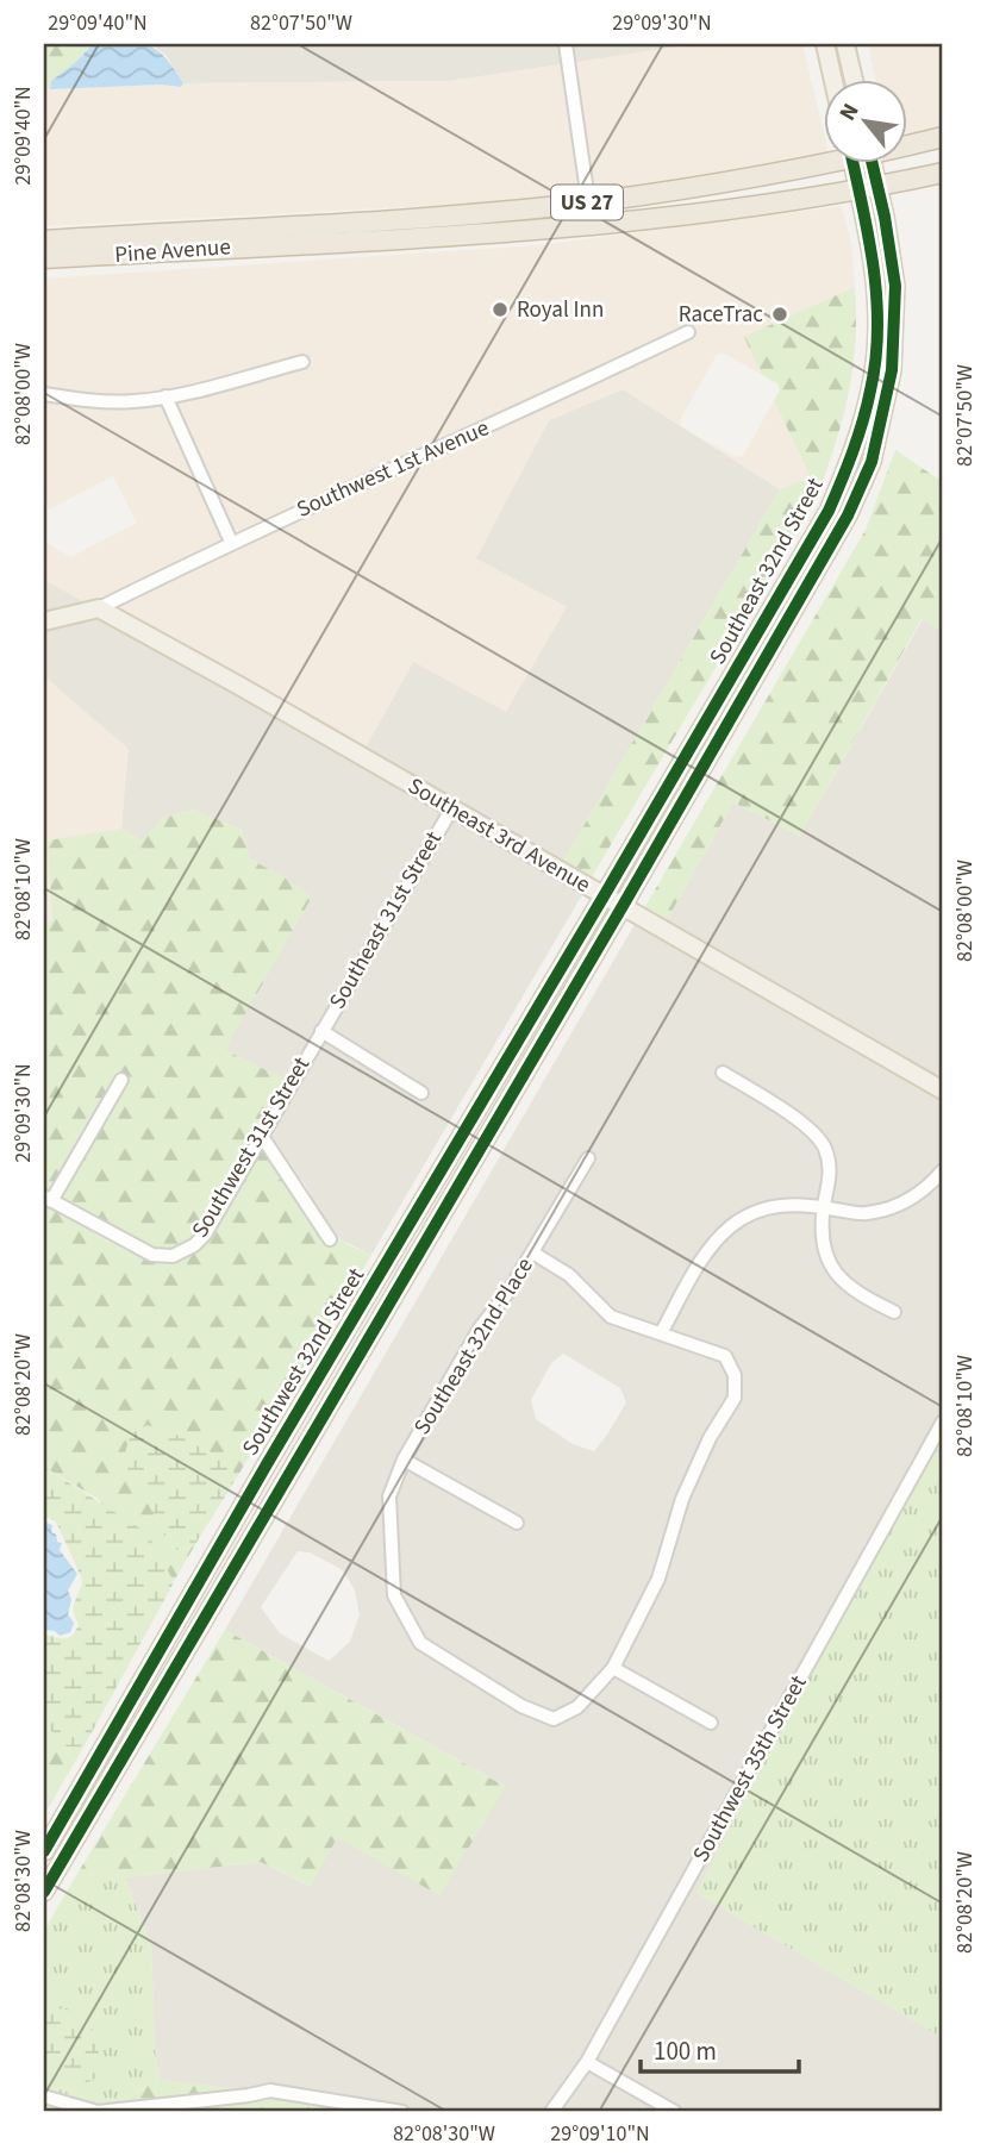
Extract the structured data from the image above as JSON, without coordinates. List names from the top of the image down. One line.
{"streets":{"highway":["US 27","Pine Avenue"],"main road":["Southeast 32nd Street","Southeast 3rd Avenue","Southwest 32nd Street"],"street":["Southwest 1st Avenue","Southeast 31st Street","Southwest 31st Street","Southeast 32nd Place","Southwest 35th Street"]},"crossings":[["US 27","Pine Avenue"],["US 27","Southeast 32nd Street"],["Southwest 1st Avenue","Southeast 3rd Avenue"],["Southeast 32nd Street","Southeast 3rd Avenue"],["Southeast 32nd Street","Southwest 32nd Street"],["Southeast 3rd Avenue","Southeast 31st Street"],["Southeast 3rd Avenue","Southwest 32nd Street"],["Southeast 31st Street","Southwest 31st Street"]],"places":["Royal Inn","RaceTrac"],"scale_bar":"100 m","north":"top left","coordinates":["29°09'40\"N","82°07'50\"W","29°09'30\"N","82°08'00\"W","82°08'10\"W","82°08'20\"W","82°08'30\"W","29°09'10\"N"]}
